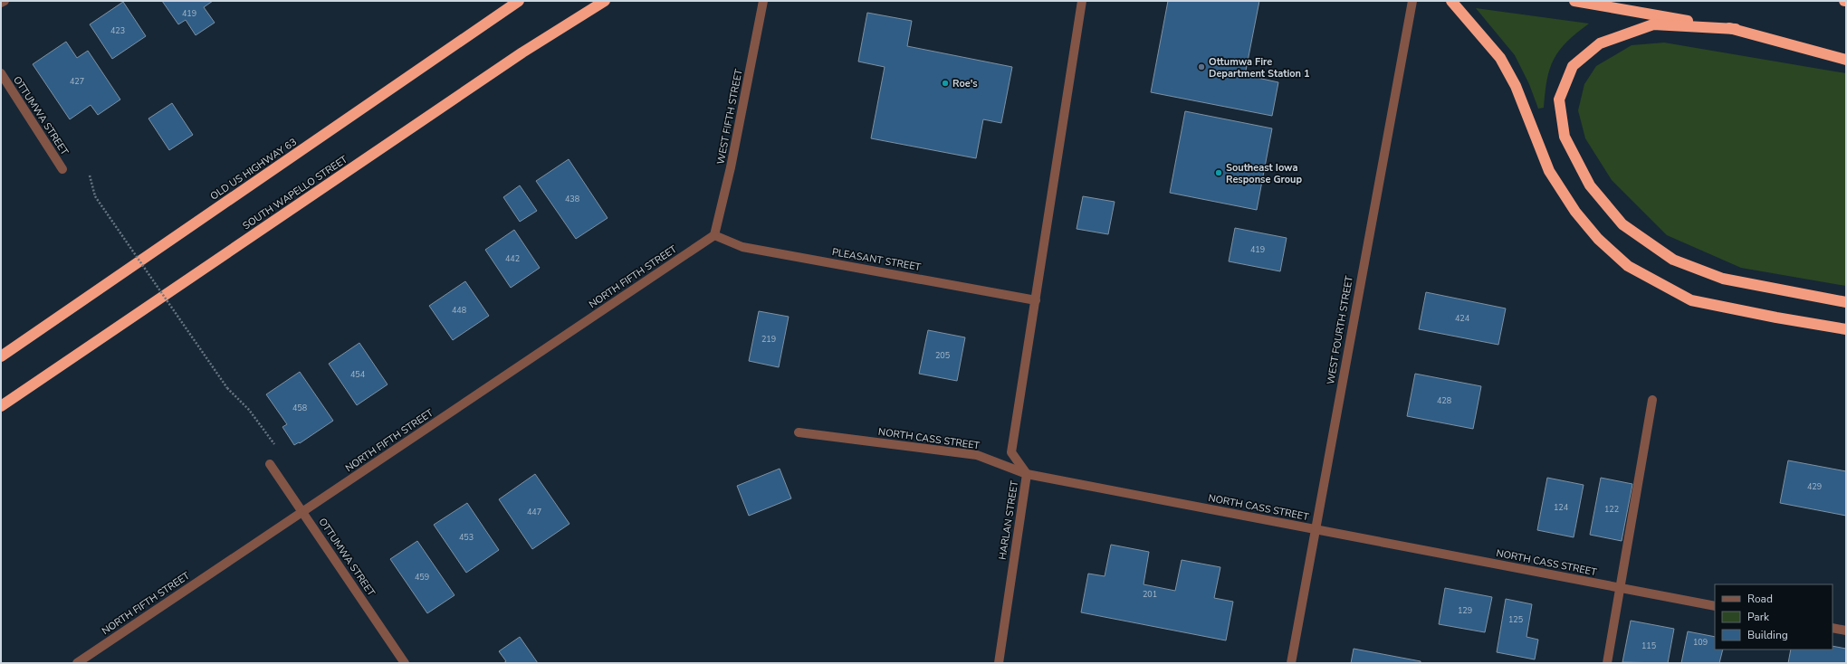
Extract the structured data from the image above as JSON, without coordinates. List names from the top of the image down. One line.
{"streets":{"highway":["OLD US HIGHWAY 63","SOUTH WAPELLO STREET"],"street":["OTTUMWA STREET","WEST FIFTH STREET","PLEASANT STREET","NORTH FIFTH STREET","WEST FOURTH STREET","NORTH CASS STREET","HARLAN STREET"]},"crossings":[["OTTUMWA STREET","NORTH FIFTH STREET"],["WEST FIFTH STREET","PLEASANT STREET"],["WEST FIFTH STREET","NORTH FIFTH STREET"],["PLEASANT STREET","NORTH FIFTH STREET"],["PLEASANT STREET","HARLAN STREET"],["WEST FOURTH STREET","NORTH CASS STREET"],["NORTH CASS STREET","HARLAN STREET"]],"places":["Ottumwa Fire Department Station 1","Roe's","Southeast Iowa Response Group"],"house_numbers":["419","423","427","438","419","442","448","424","219","205","454","428","458","429","124","122","447","453","459","201","129","125","109","115"],"legend":["Road","Park","Building"]}
